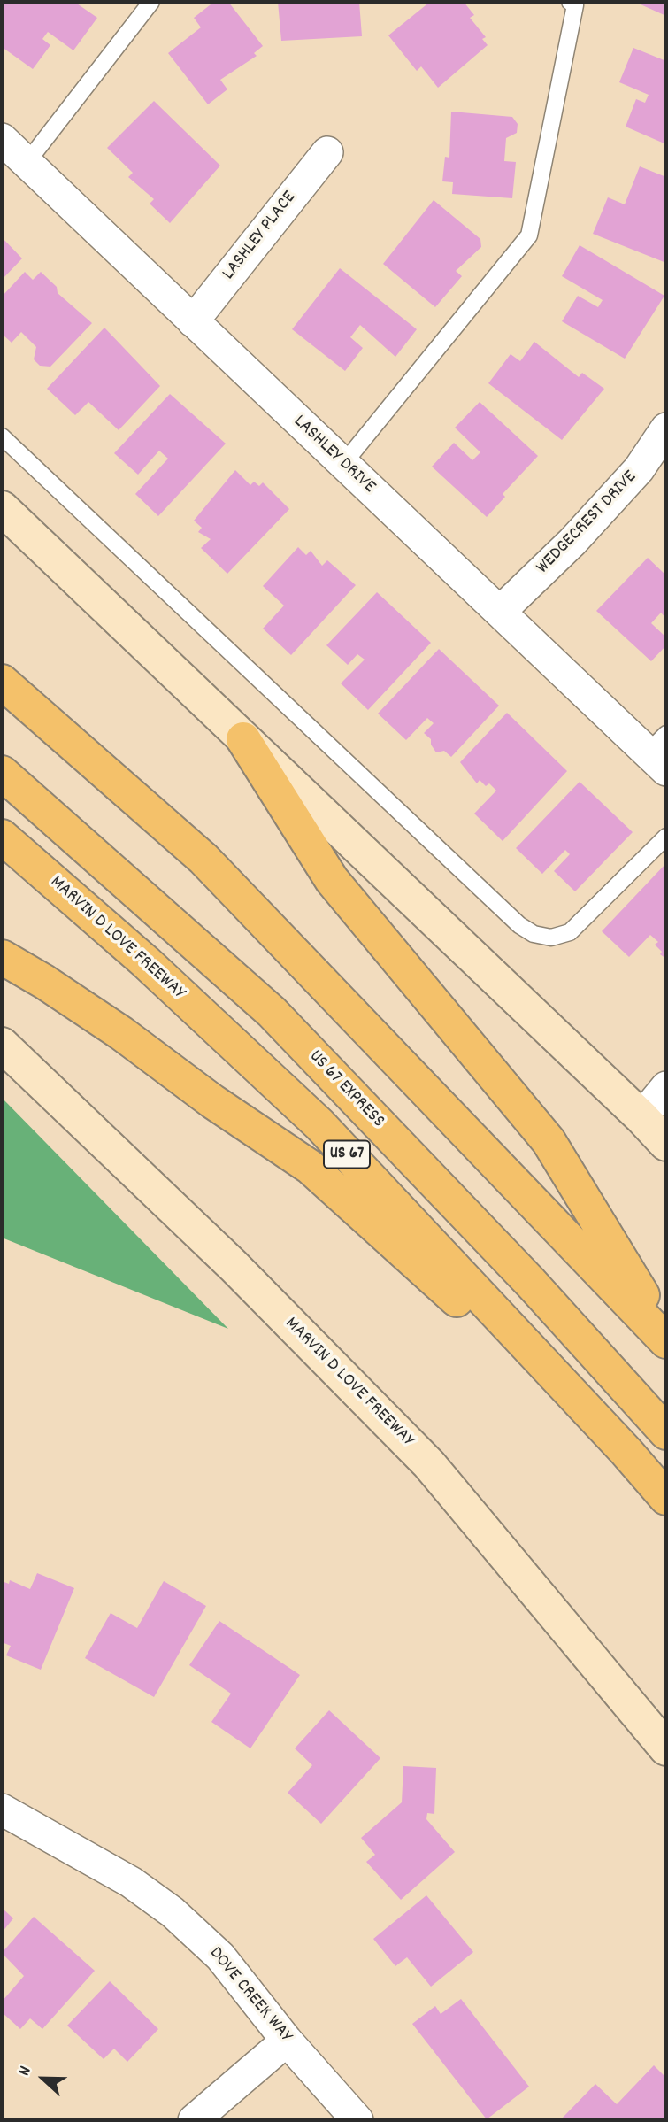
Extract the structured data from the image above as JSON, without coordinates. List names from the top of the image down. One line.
{"streets":{"highway":["MARVIN D LOVE FREEWAY","US 67 EXPRESS","US 67"],"street":["LASHLEY PLACE","LASHLEY DRIVE","WEDGECREST DRIVE","DOVE CREEK WAY"]},"crossings":[["LASHLEY PLACE","LASHLEY DRIVE"],["LASHLEY DRIVE","WEDGECREST DRIVE"]],"north":"left"}
